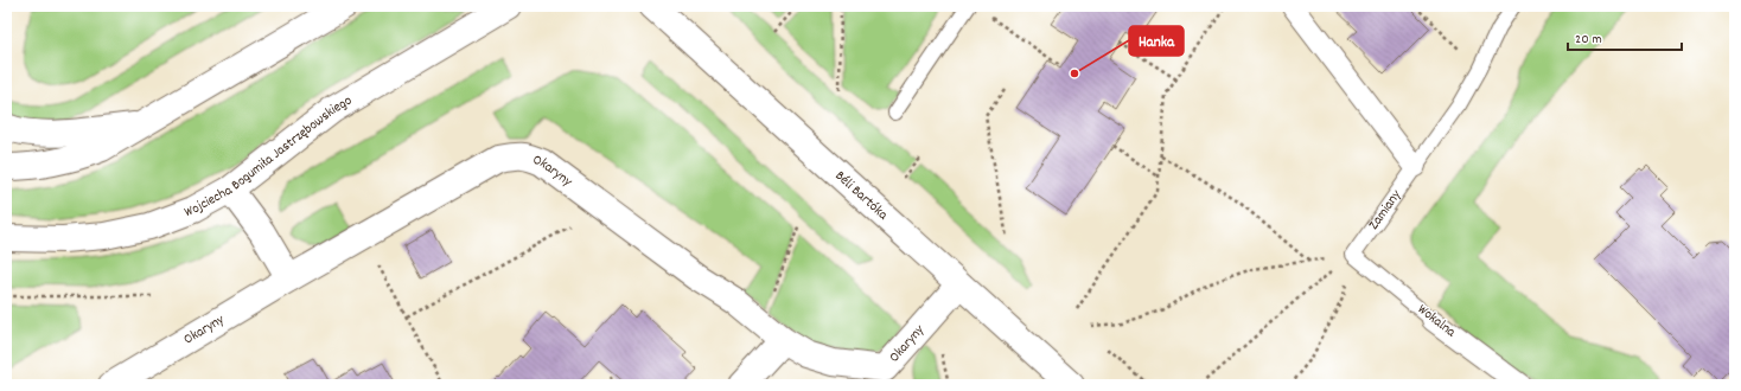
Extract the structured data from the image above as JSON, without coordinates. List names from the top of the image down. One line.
{"streets":{"street":["Wojciecha Bogumiła Jastrzębowskiego","Okaryny","Béli Bartóka","Wokalna"],"lane":["Zamiany"]},"crossings":[["Okaryny","Béli Bartóka"],["Zamiany","Wokalna"]],"places":["Hanka"],"scale_bar":"20 m"}
